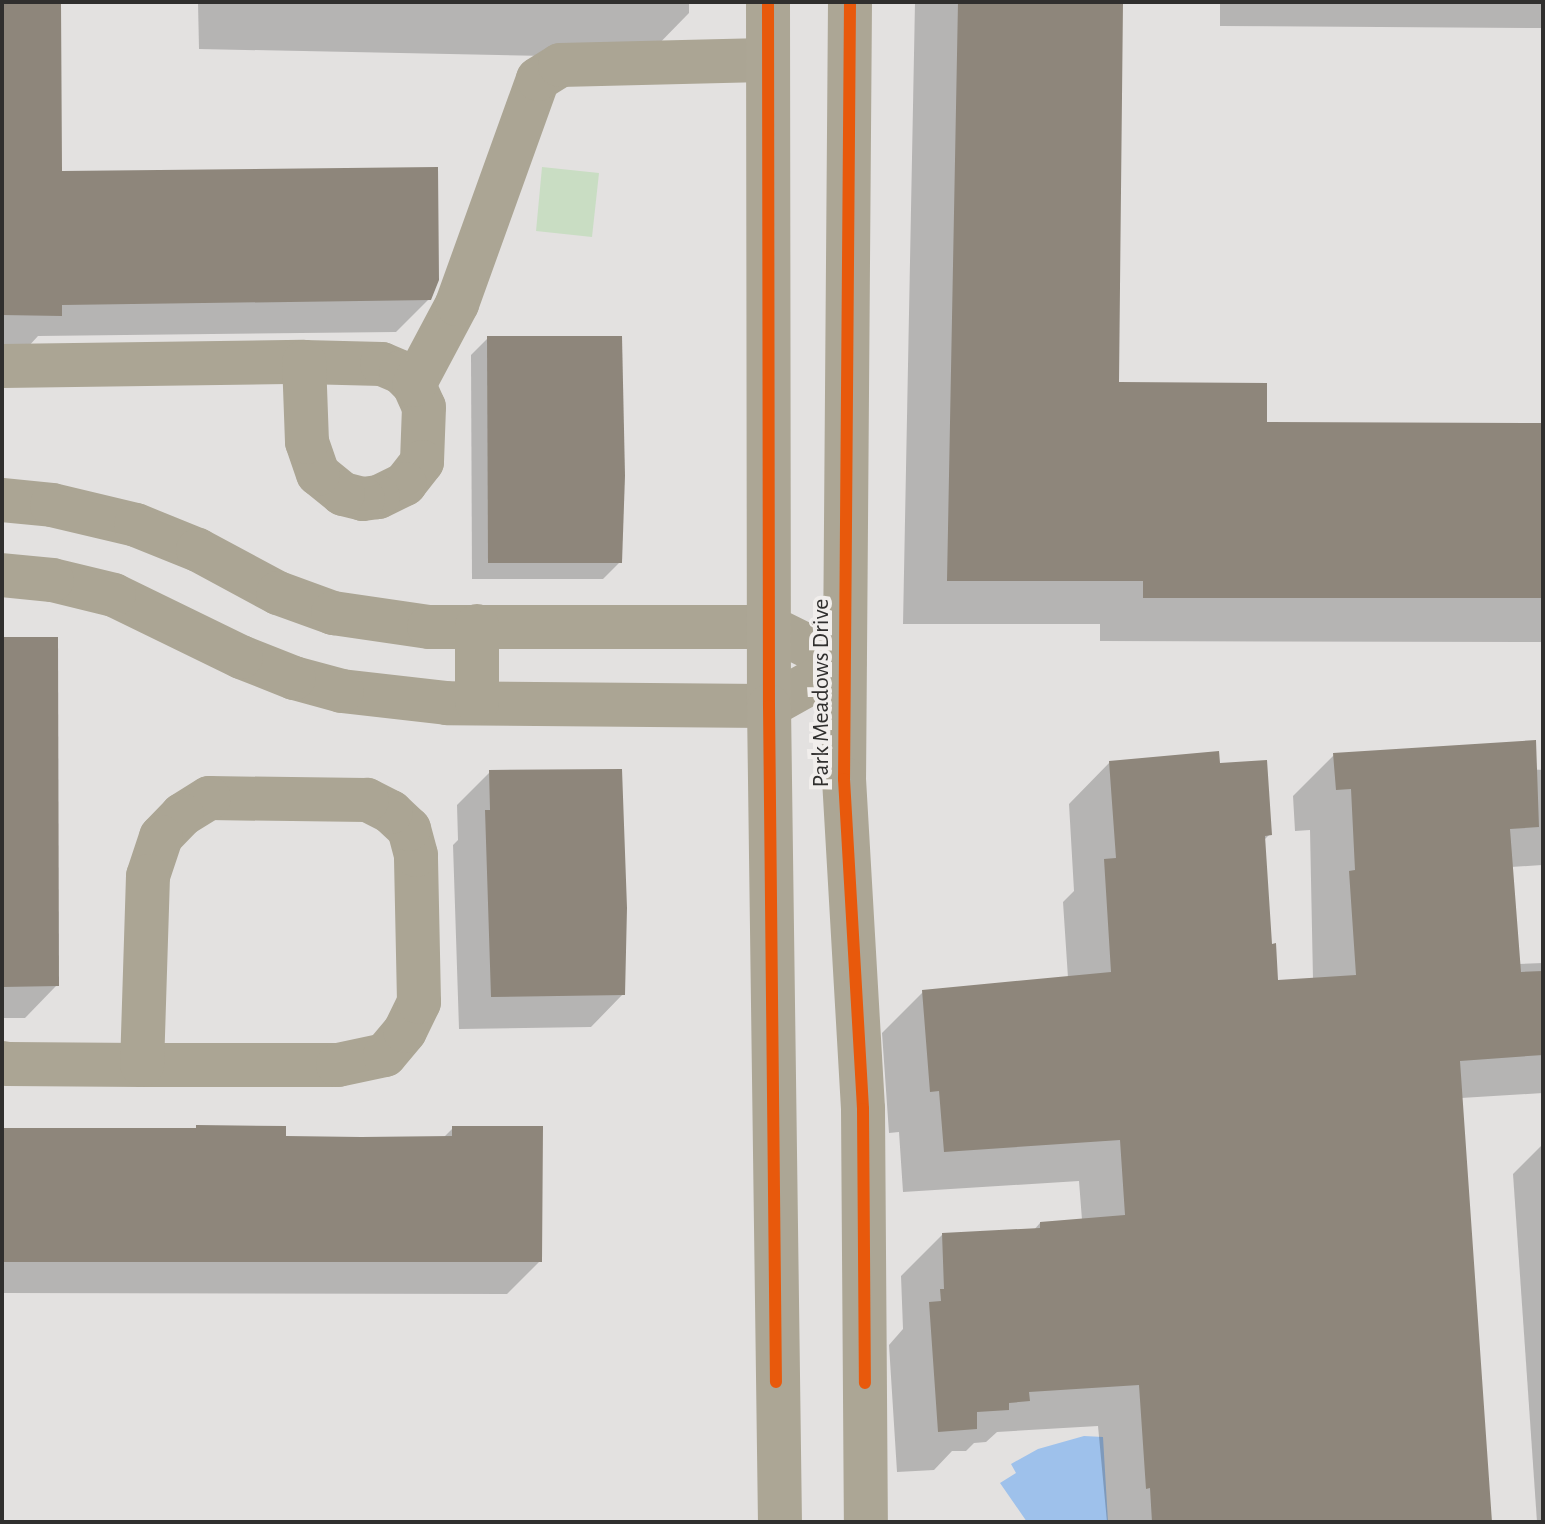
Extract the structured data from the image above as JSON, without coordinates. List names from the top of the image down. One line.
{"streets":{"main road":["Park Meadows Drive"]}}
